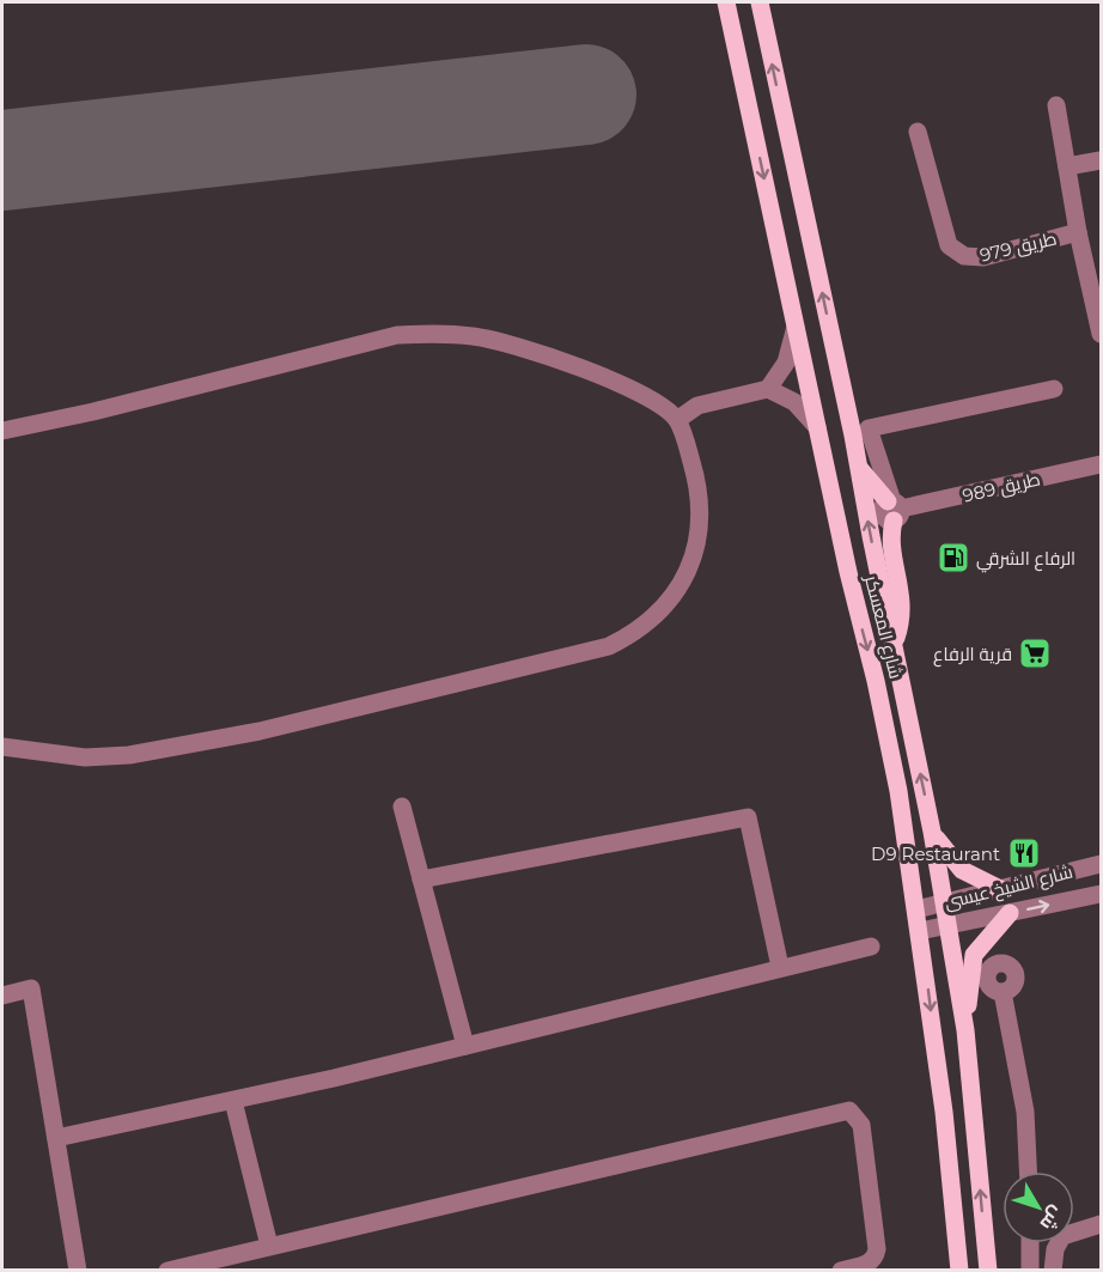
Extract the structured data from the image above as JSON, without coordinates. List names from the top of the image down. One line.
{"streets":{"main road":["شارع المعسكر"],"street":["طريق 979","طريق 989","شارع الشيخ عيسى"]},"crossings":[["شارع المعسكر","شارع الشيخ عيسى"]],"places":{"fuel station":["الرفاع الشرقي"],"supermarket":["قرية الرفاع"],"restaurant":["D9 Restaurant"]},"north":"bottom right"}
